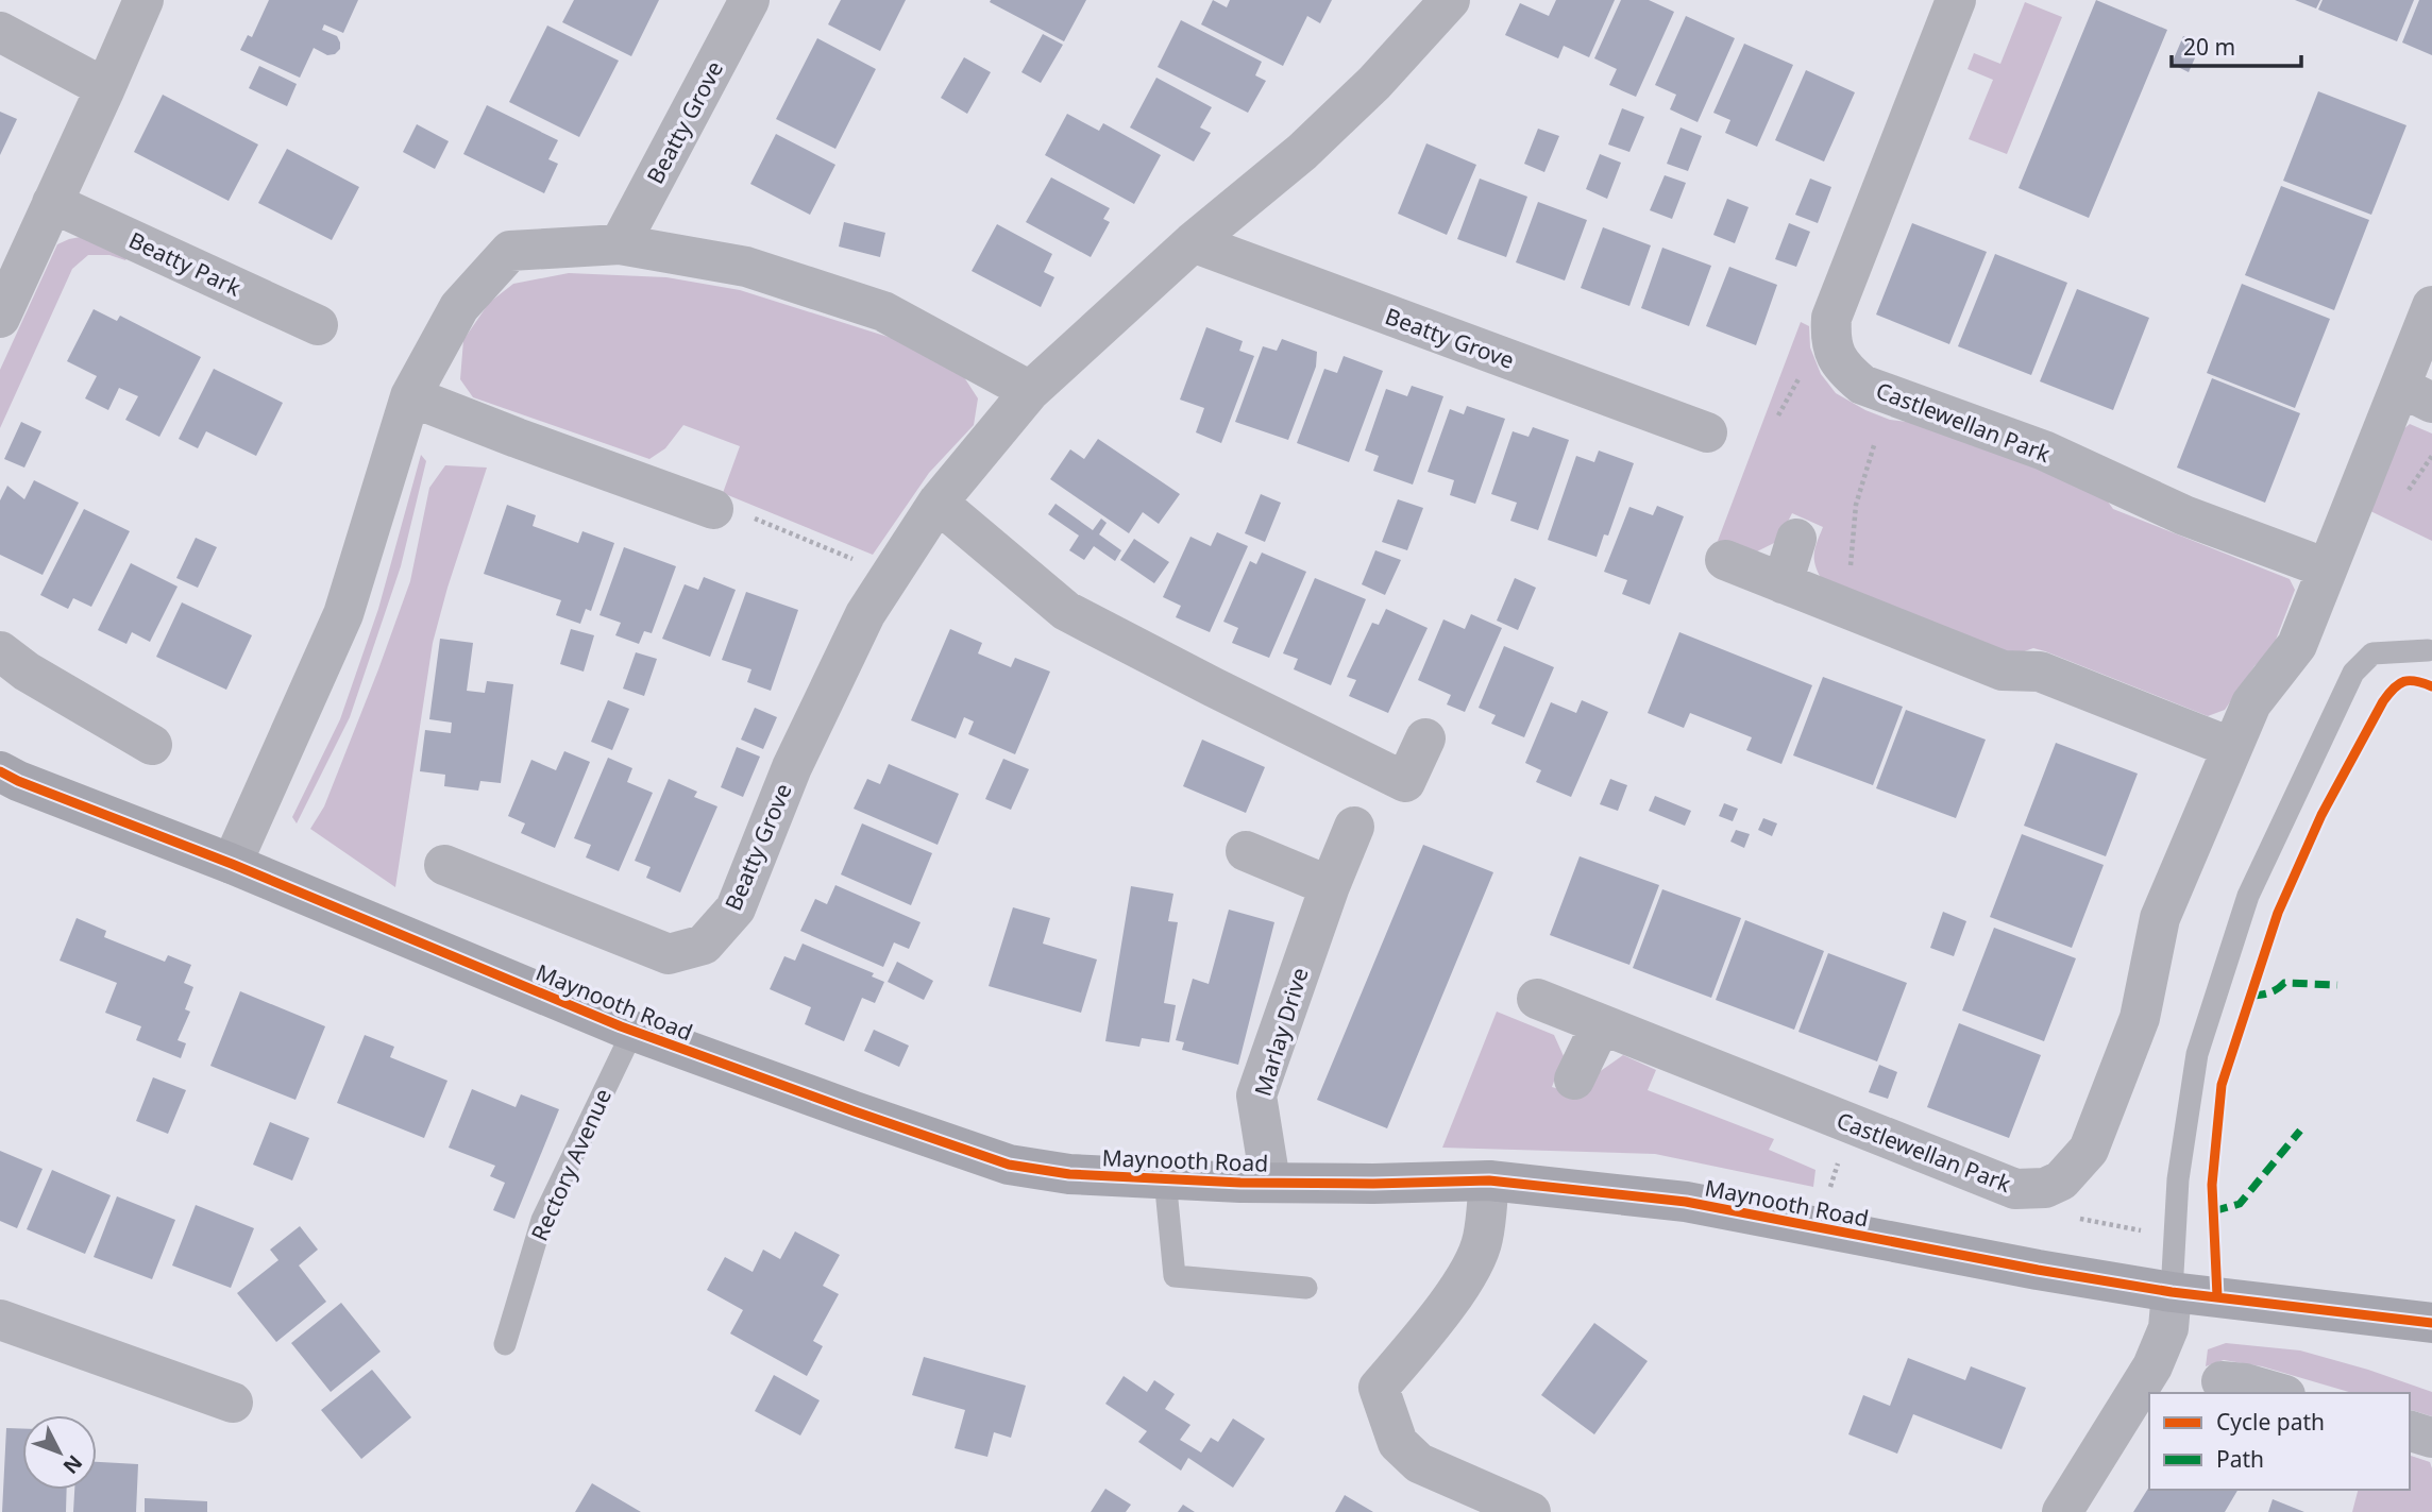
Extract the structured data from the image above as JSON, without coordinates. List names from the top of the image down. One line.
{"streets":{"main road":["Maynooth Road"],"street":["Beatty Grove","Beatty Park","Castlewellan Park","Marlay Drive"],"lane":["Rectory Avenue"]},"crossings":[["Maynooth Road","Marlay Drive"],["Maynooth Road","Rectory Avenue"]],"legend":["Cycle path","Path"],"scale_bar":"20 m","north":"bottom right"}
